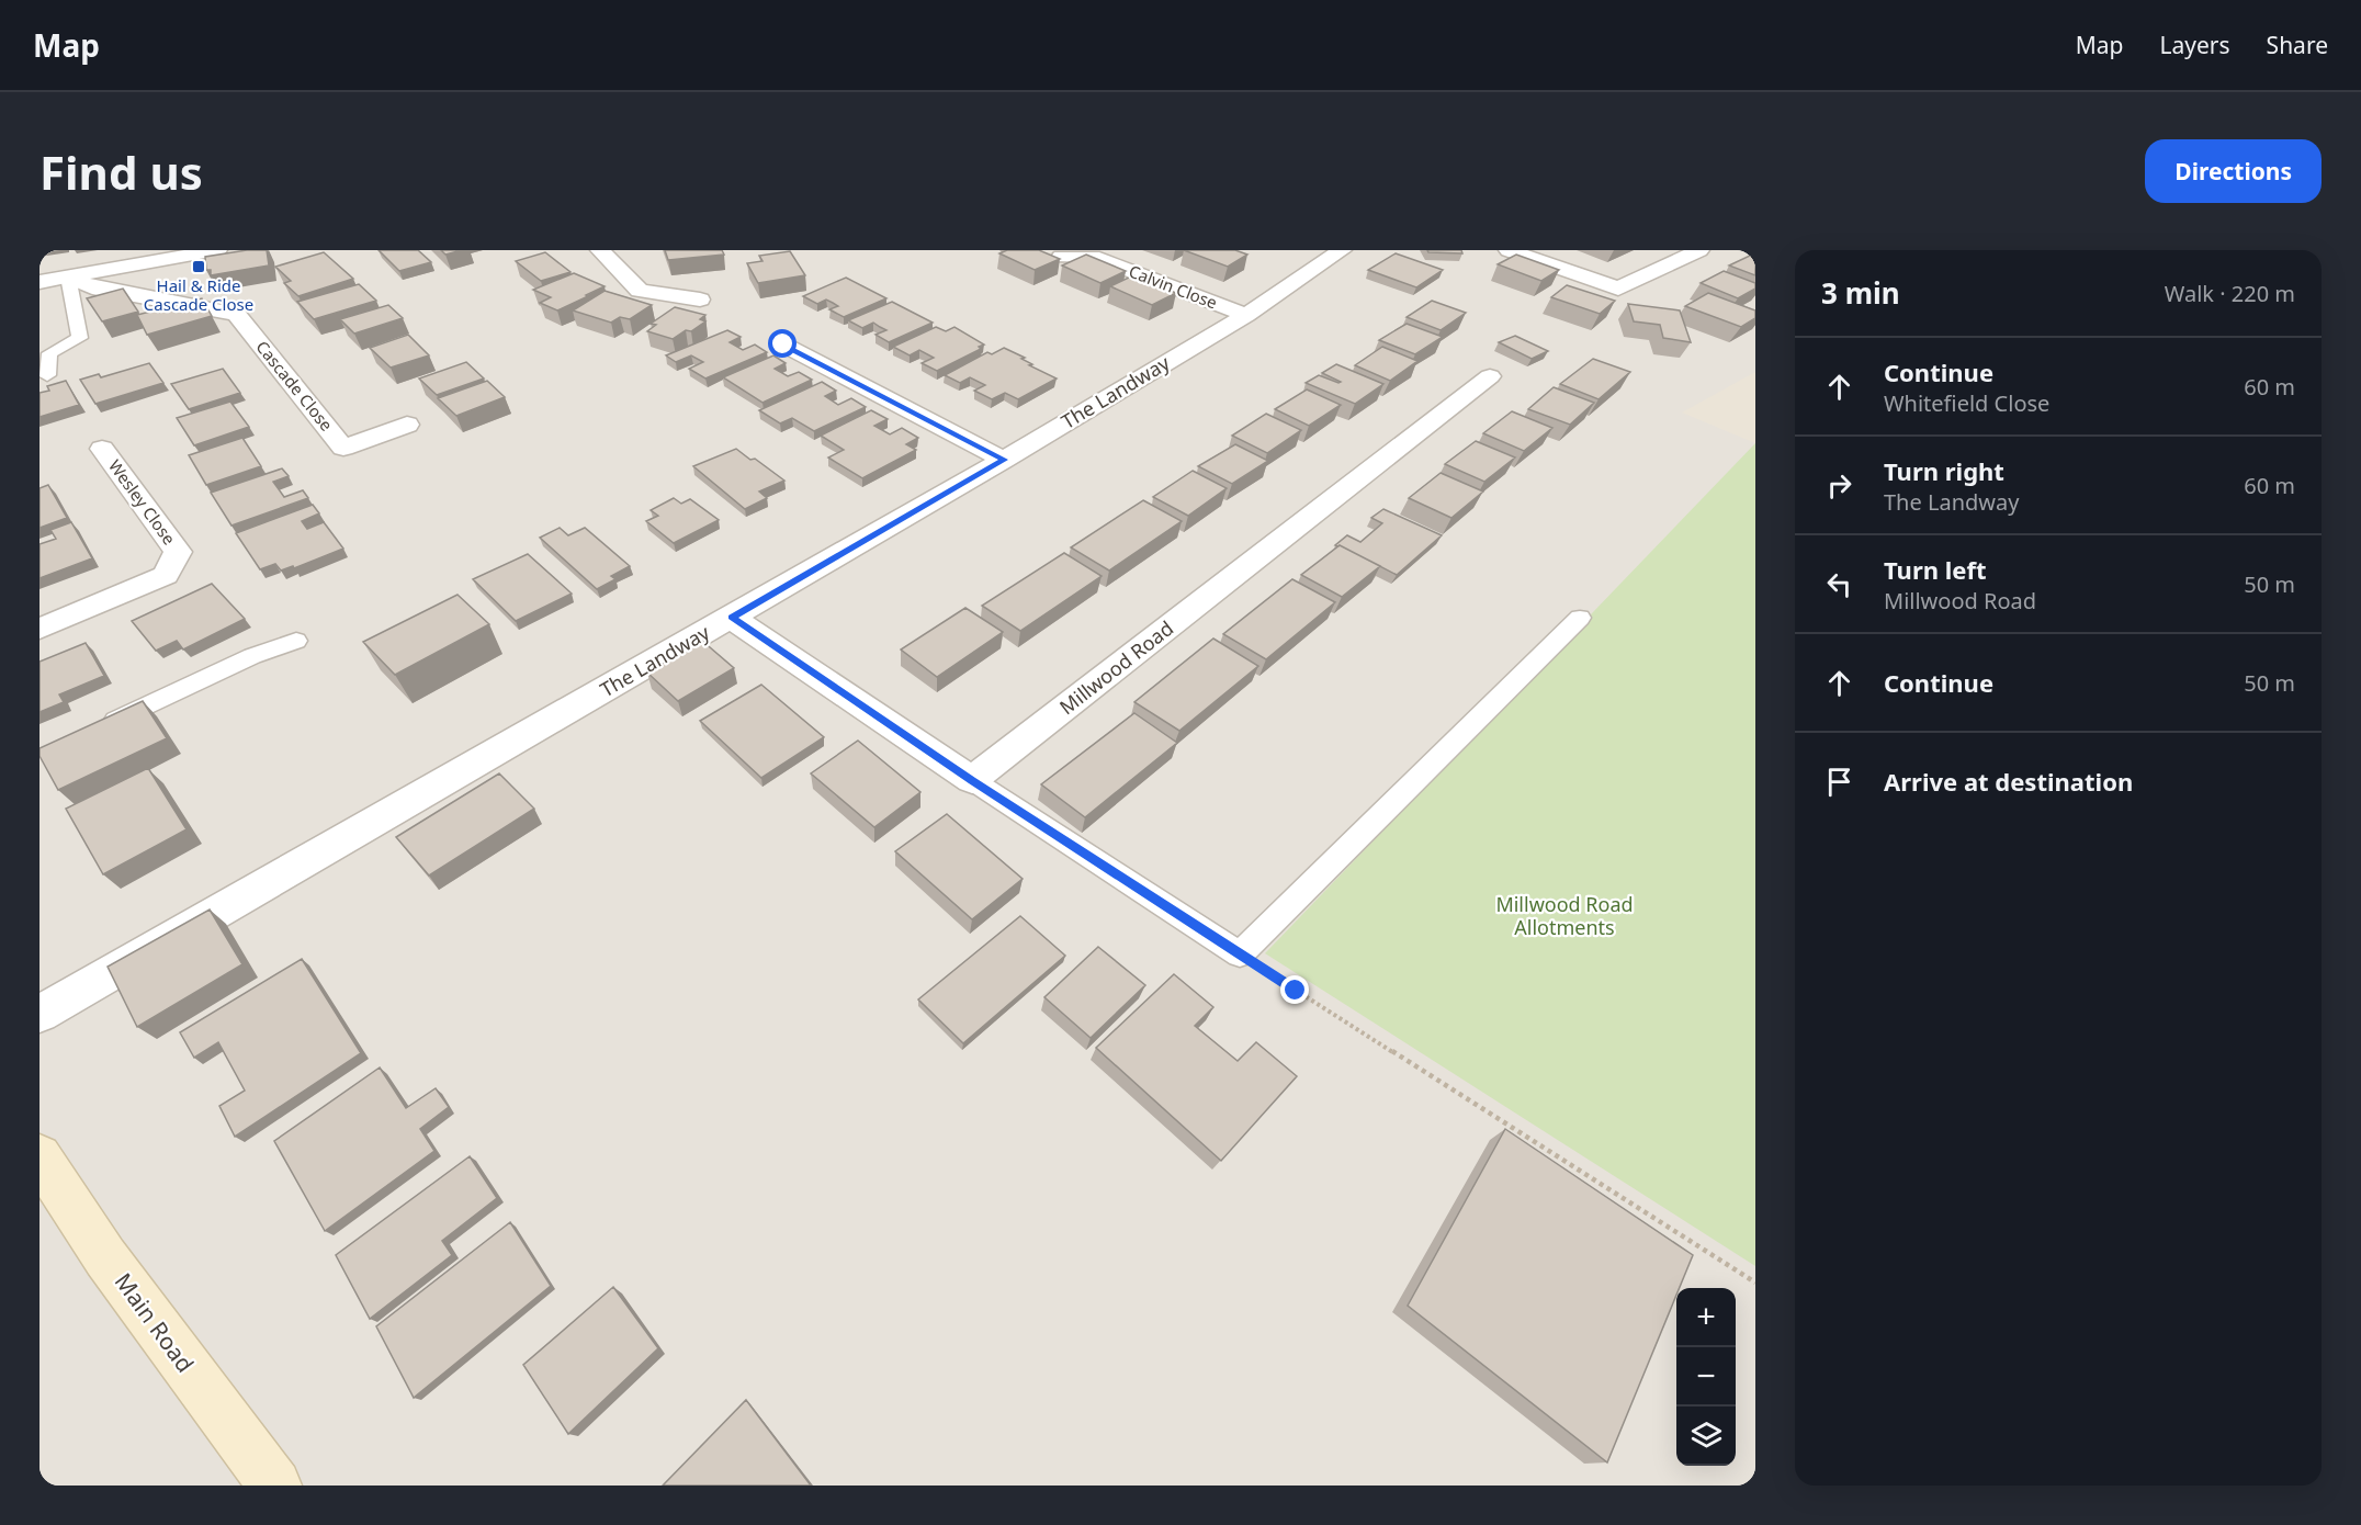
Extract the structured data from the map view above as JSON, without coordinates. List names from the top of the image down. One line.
{"streets":{"street":["Calvin Close","Cascade Close","The Landway","Wesley Close","Millwood Road","Main Road"]},"crossings":[["Calvin Close","The Landway"]],"parks":["Millwood Road Allotments"],"places":{"transit":["Hail & Ride Cascade Close"]},"page":{"header":"Map","nav":["Map","Layers","Share"],"buttons":"Directions","title":"Find us","heading":["3 min","Walk · 220 m"],"list":[["Continue","Whitefield Close","60 m"],["Turn right","The Landway","60 m"],["Turn left","Millwood Road","50 m"],["Continue","50 m"],"Arrive at destination"],"map_buttons":["+","−"]}}
